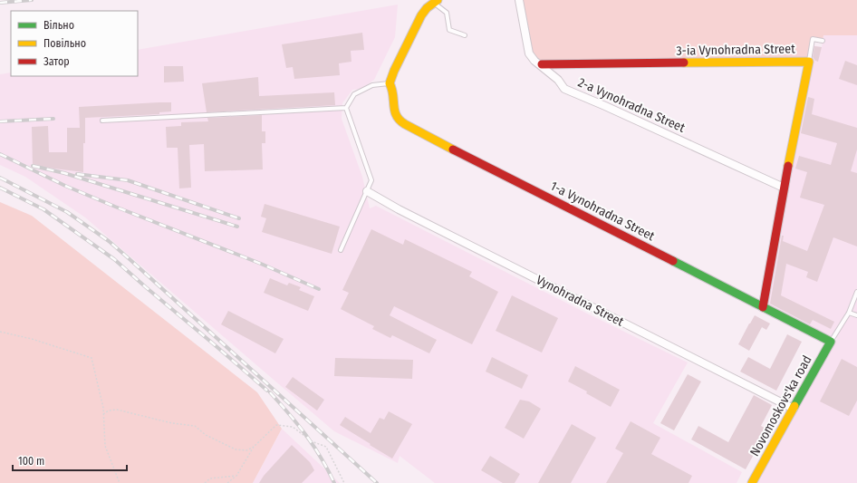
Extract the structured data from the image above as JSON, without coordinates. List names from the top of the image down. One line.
{"streets":{"street":["3-ia Vynohradna Street","2-a Vynohradna Street","1-a Vynohradna Street","Vynohradna Street","Novomoskovs'ka road"]},"crossings":[["3-ia Vynohradna Street","2-a Vynohradna Street"],["3-ia Vynohradna Street","1-a Vynohradna Street"],["1-a Vynohradna Street","Novomoskovs'ka road"],["Vynohradna Street","Novomoskovs'ka road"]],"legend":["Вільно","Повільно","Затор"],"scale_bar":"100 m"}
